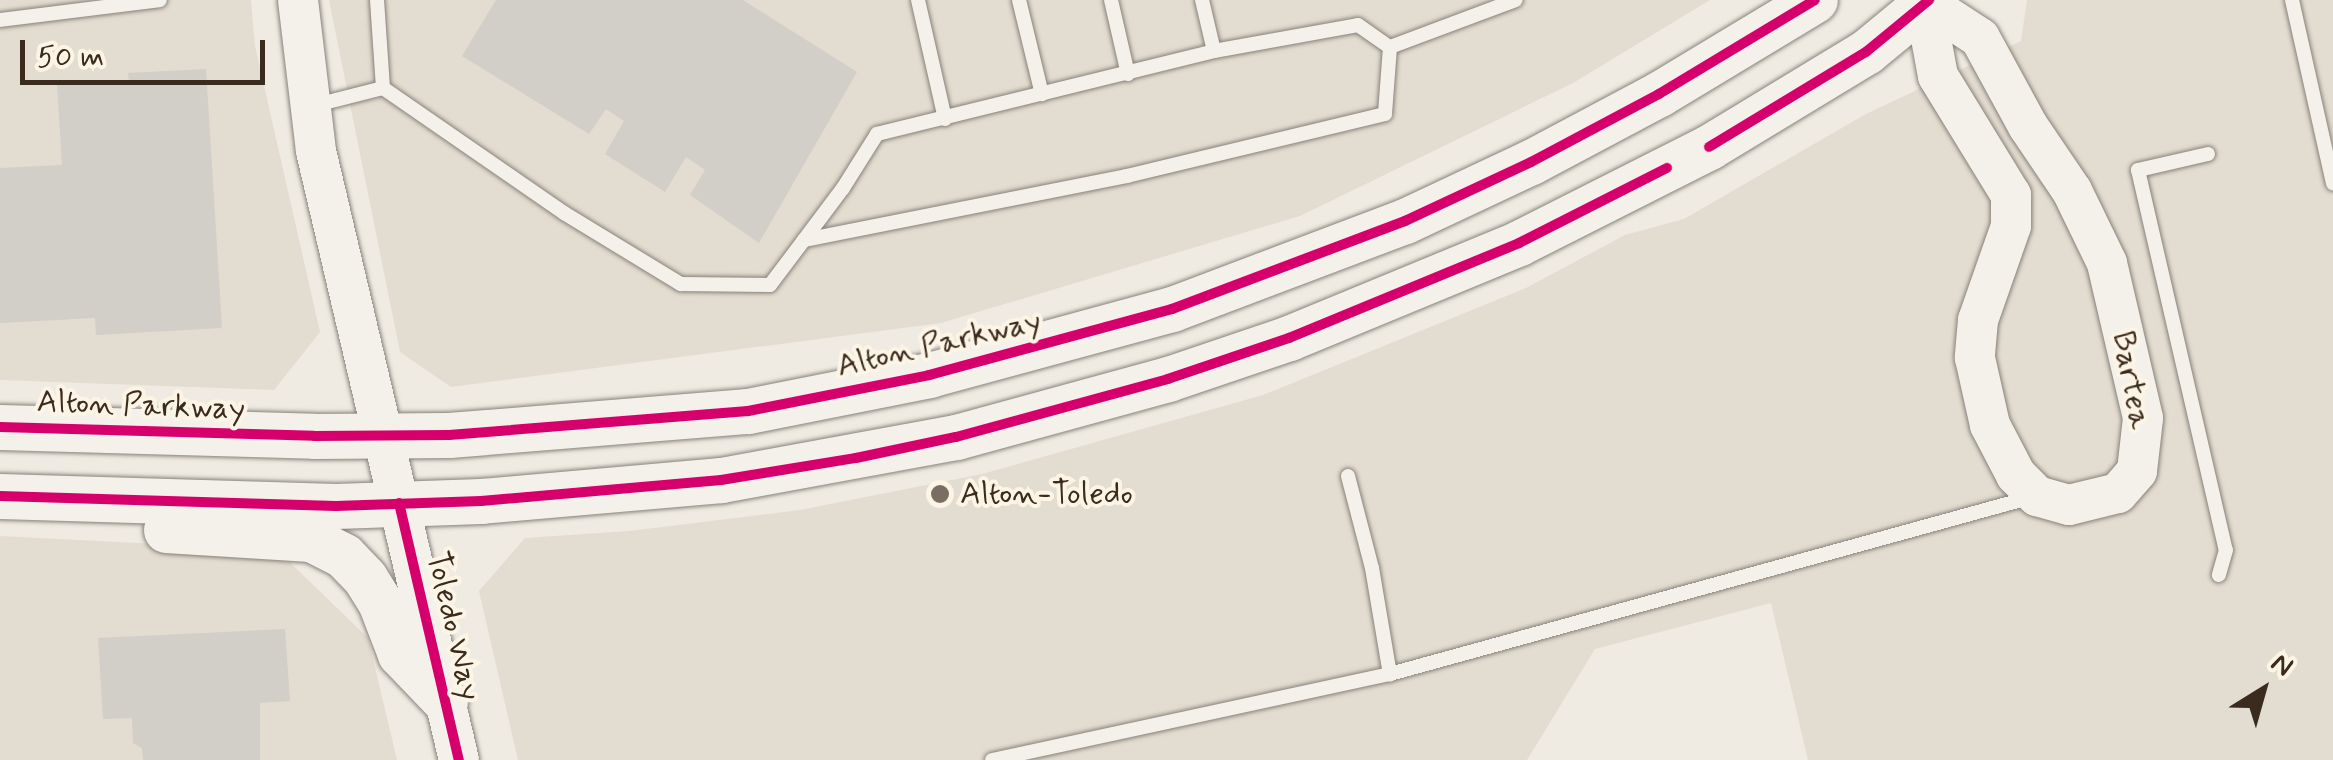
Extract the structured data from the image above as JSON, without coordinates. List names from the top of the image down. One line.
{"streets":{"main road":["Alton Parkway"],"street":["Bartea","Toledo Way"]},"crossings":[["Alton Parkway","Toledo Way"]],"places":["Alton-Toledo"],"scale_bar":"50 m","north":"top right"}
